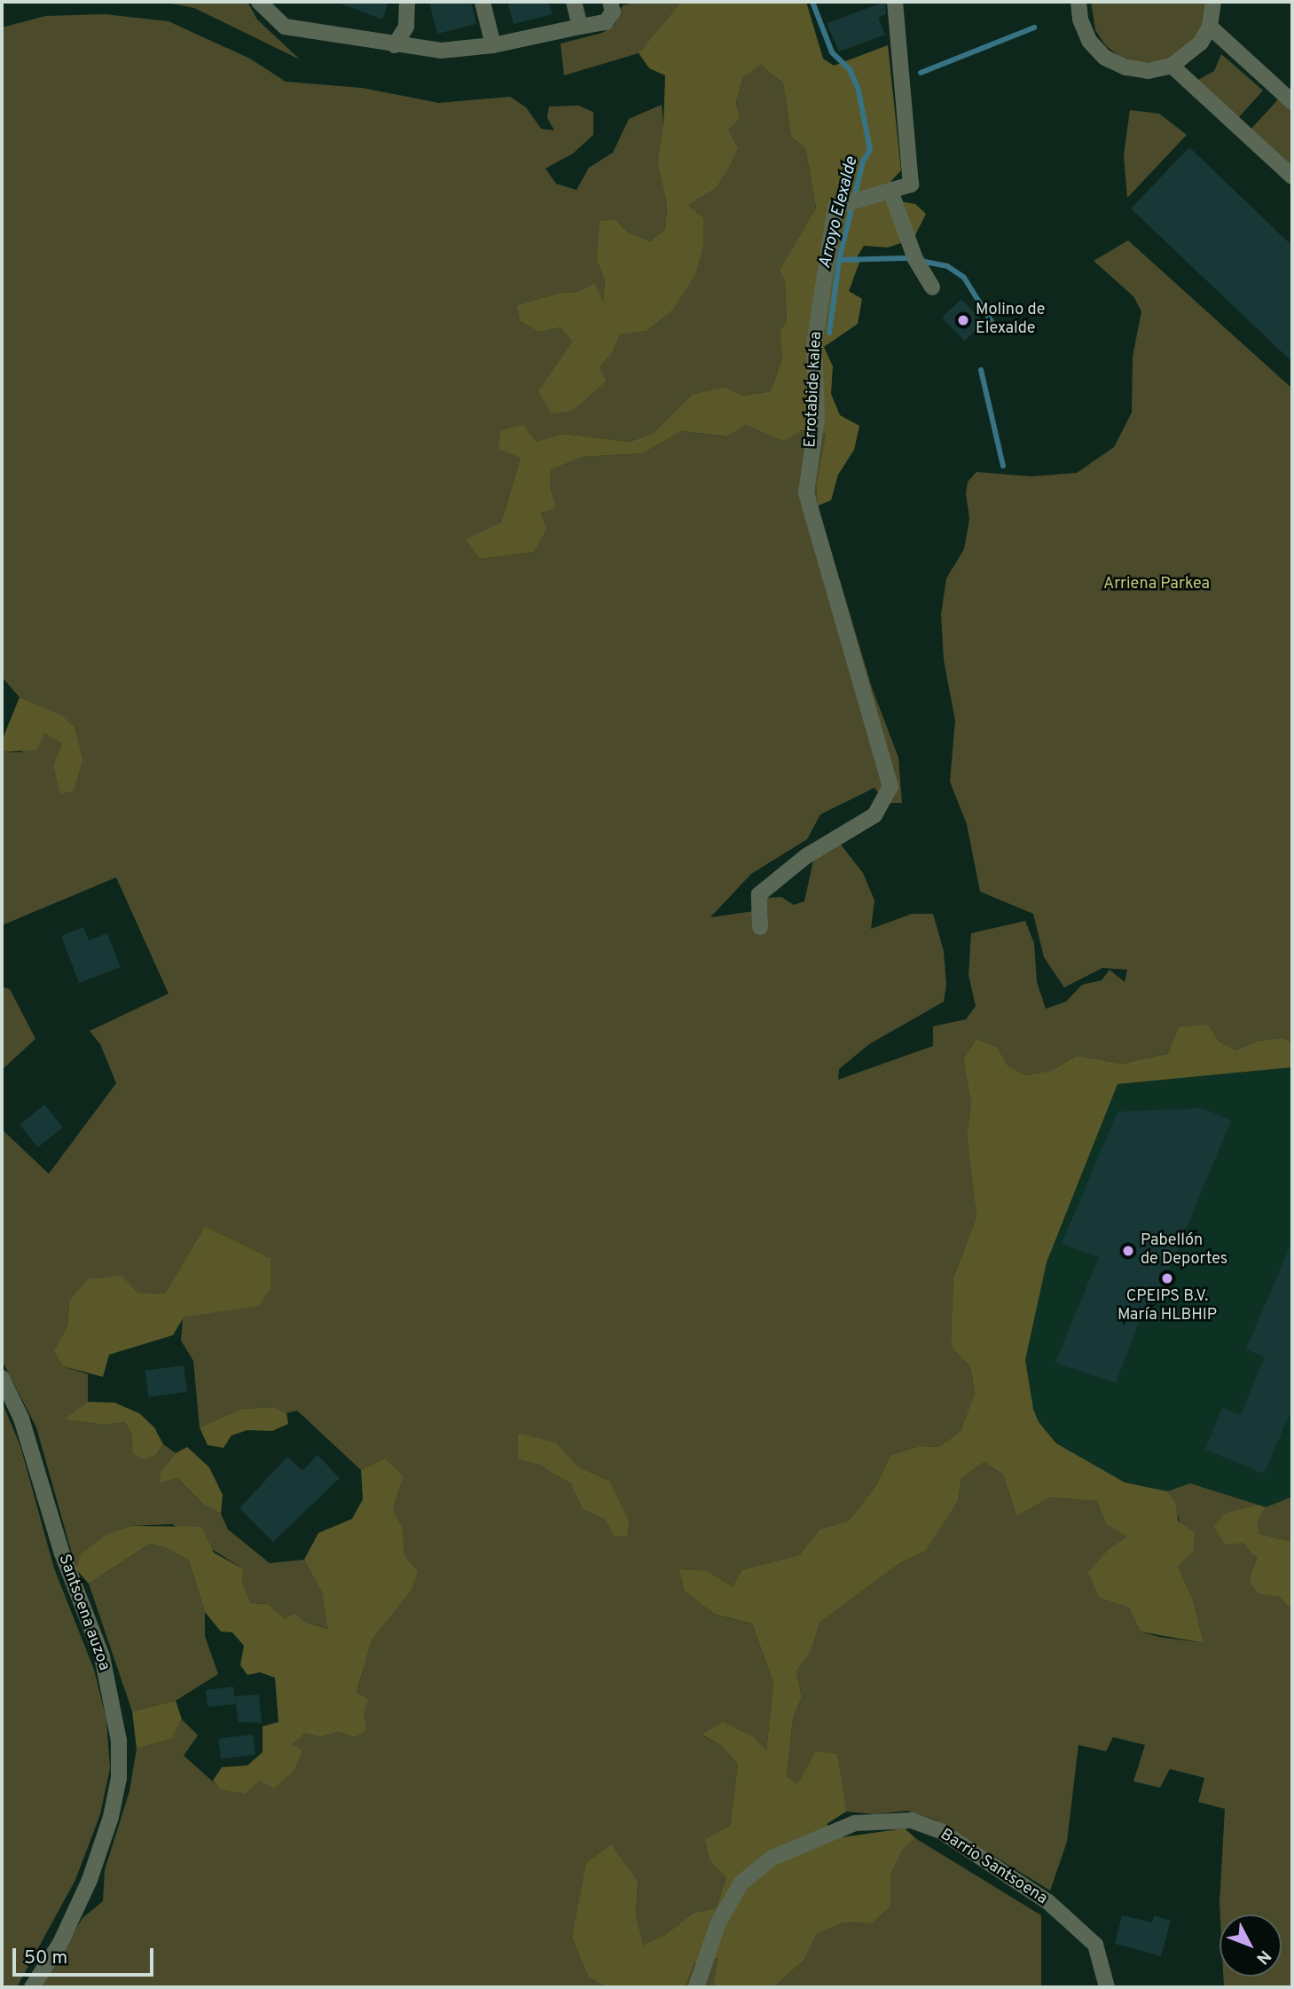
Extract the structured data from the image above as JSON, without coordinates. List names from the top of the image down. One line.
{"streets":{"street":["Errotabide kalea","Santsoena auzoa","Barrio Santsoena"]},"water":["Arroyo Elexalde"],"parks":["Arriena Parkea"],"places":["Molino de Elexalde","Pabellón de Deportes","CPEIPS B.V. María HLBHIP"],"scale_bar":"50 m","north":"bottom right"}
